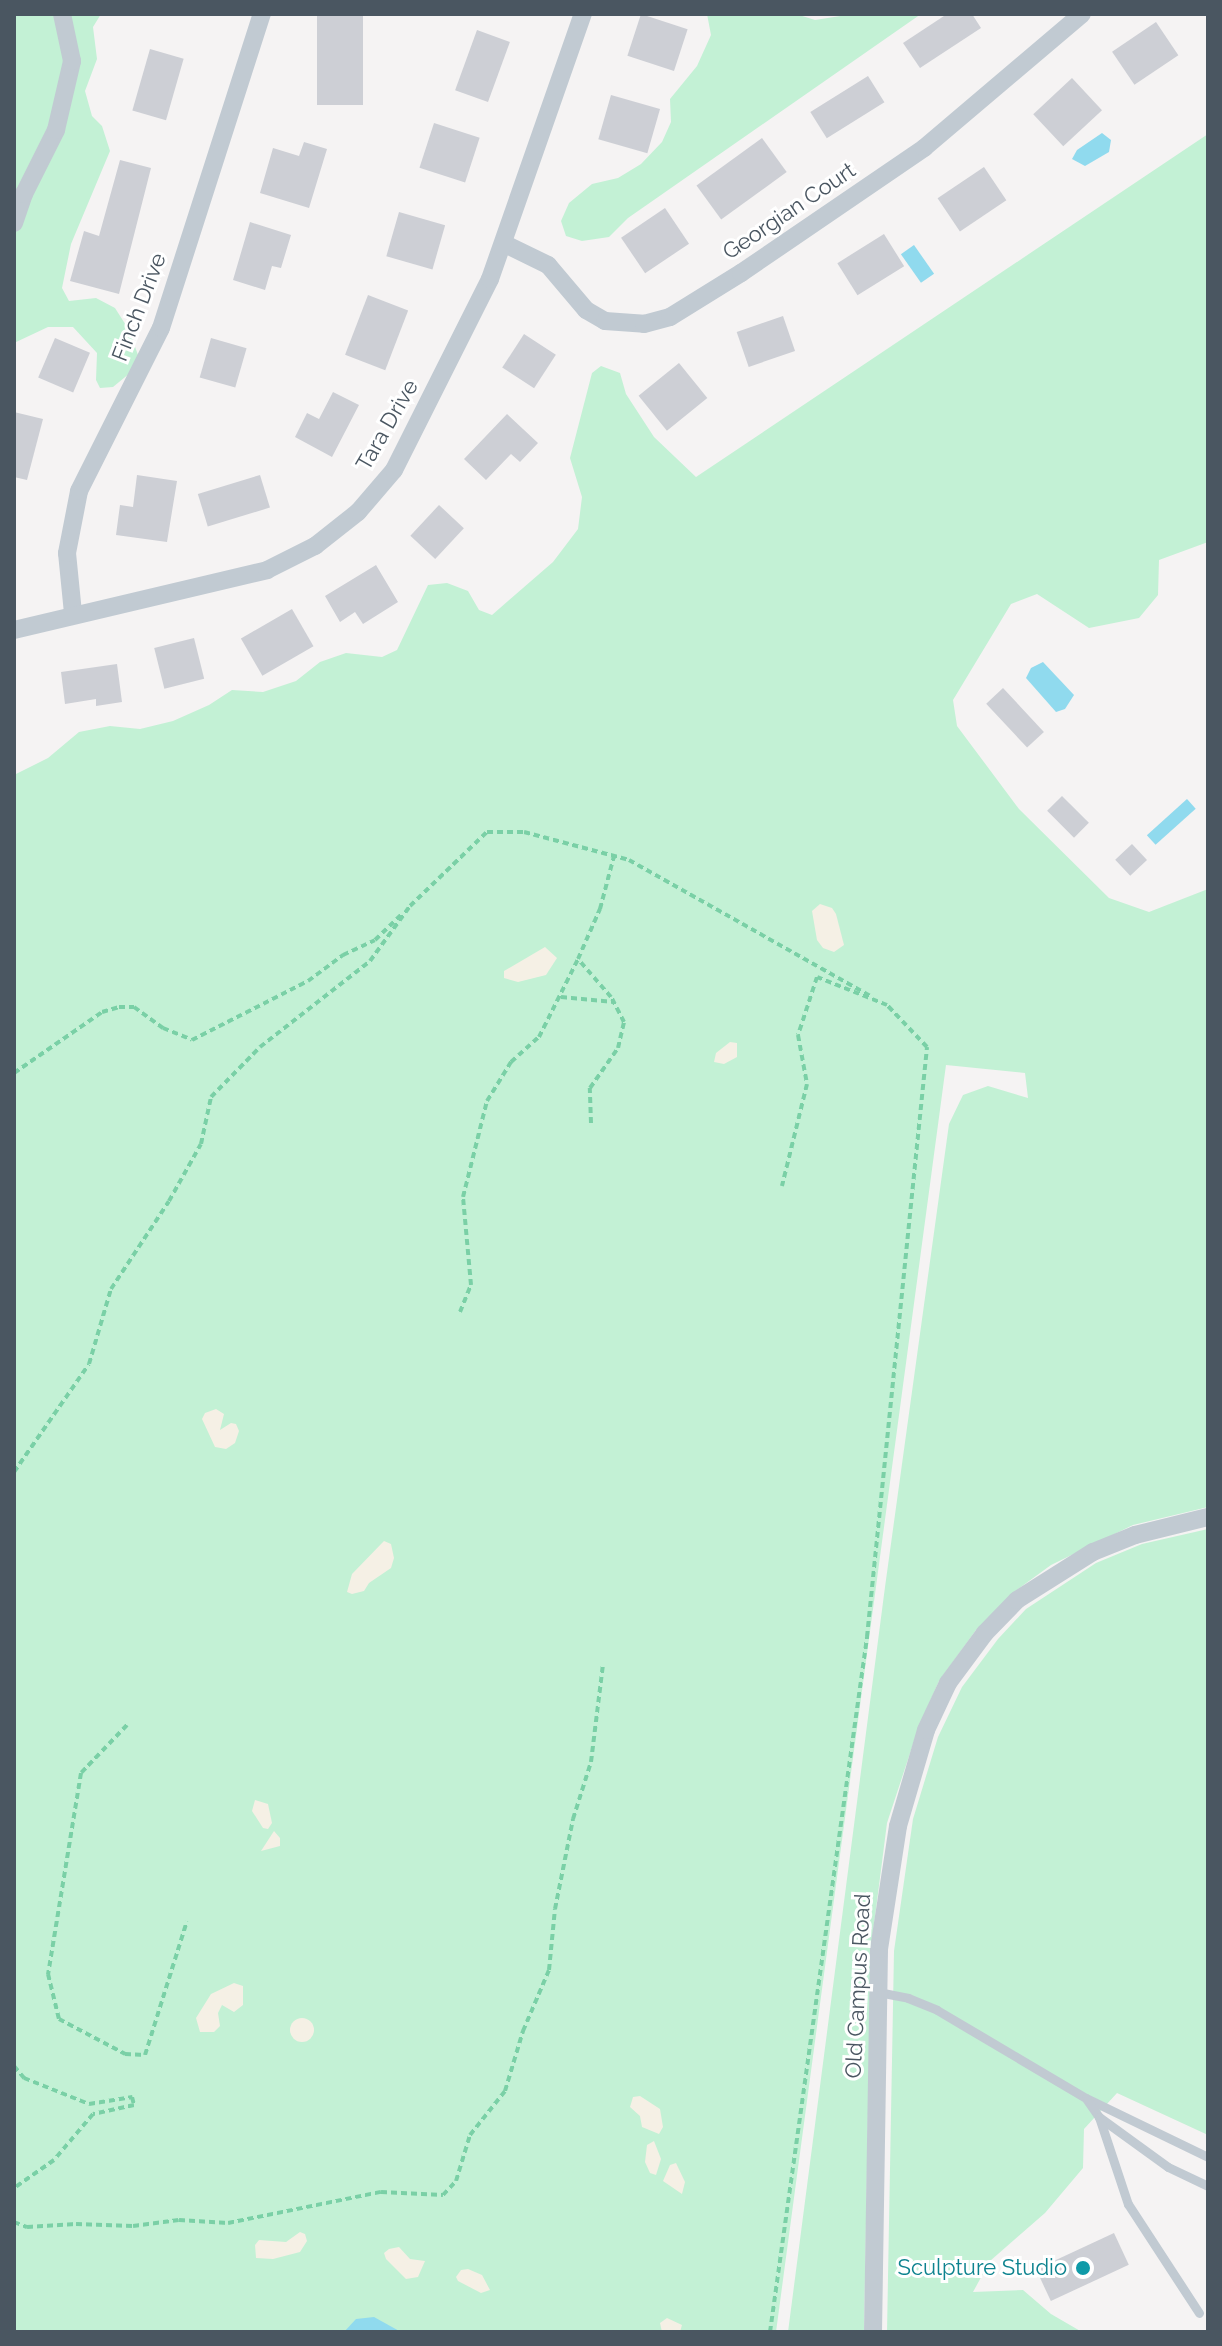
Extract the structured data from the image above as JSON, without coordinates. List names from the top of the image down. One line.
{"streets":{"street":["Georgian Court","Finch Drive","Tara Drive","Old Campus Road"]},"crossings":[["Georgian Court","Tara Drive"],["Finch Drive","Tara Drive"]],"places":["Sculpture Studio"]}
